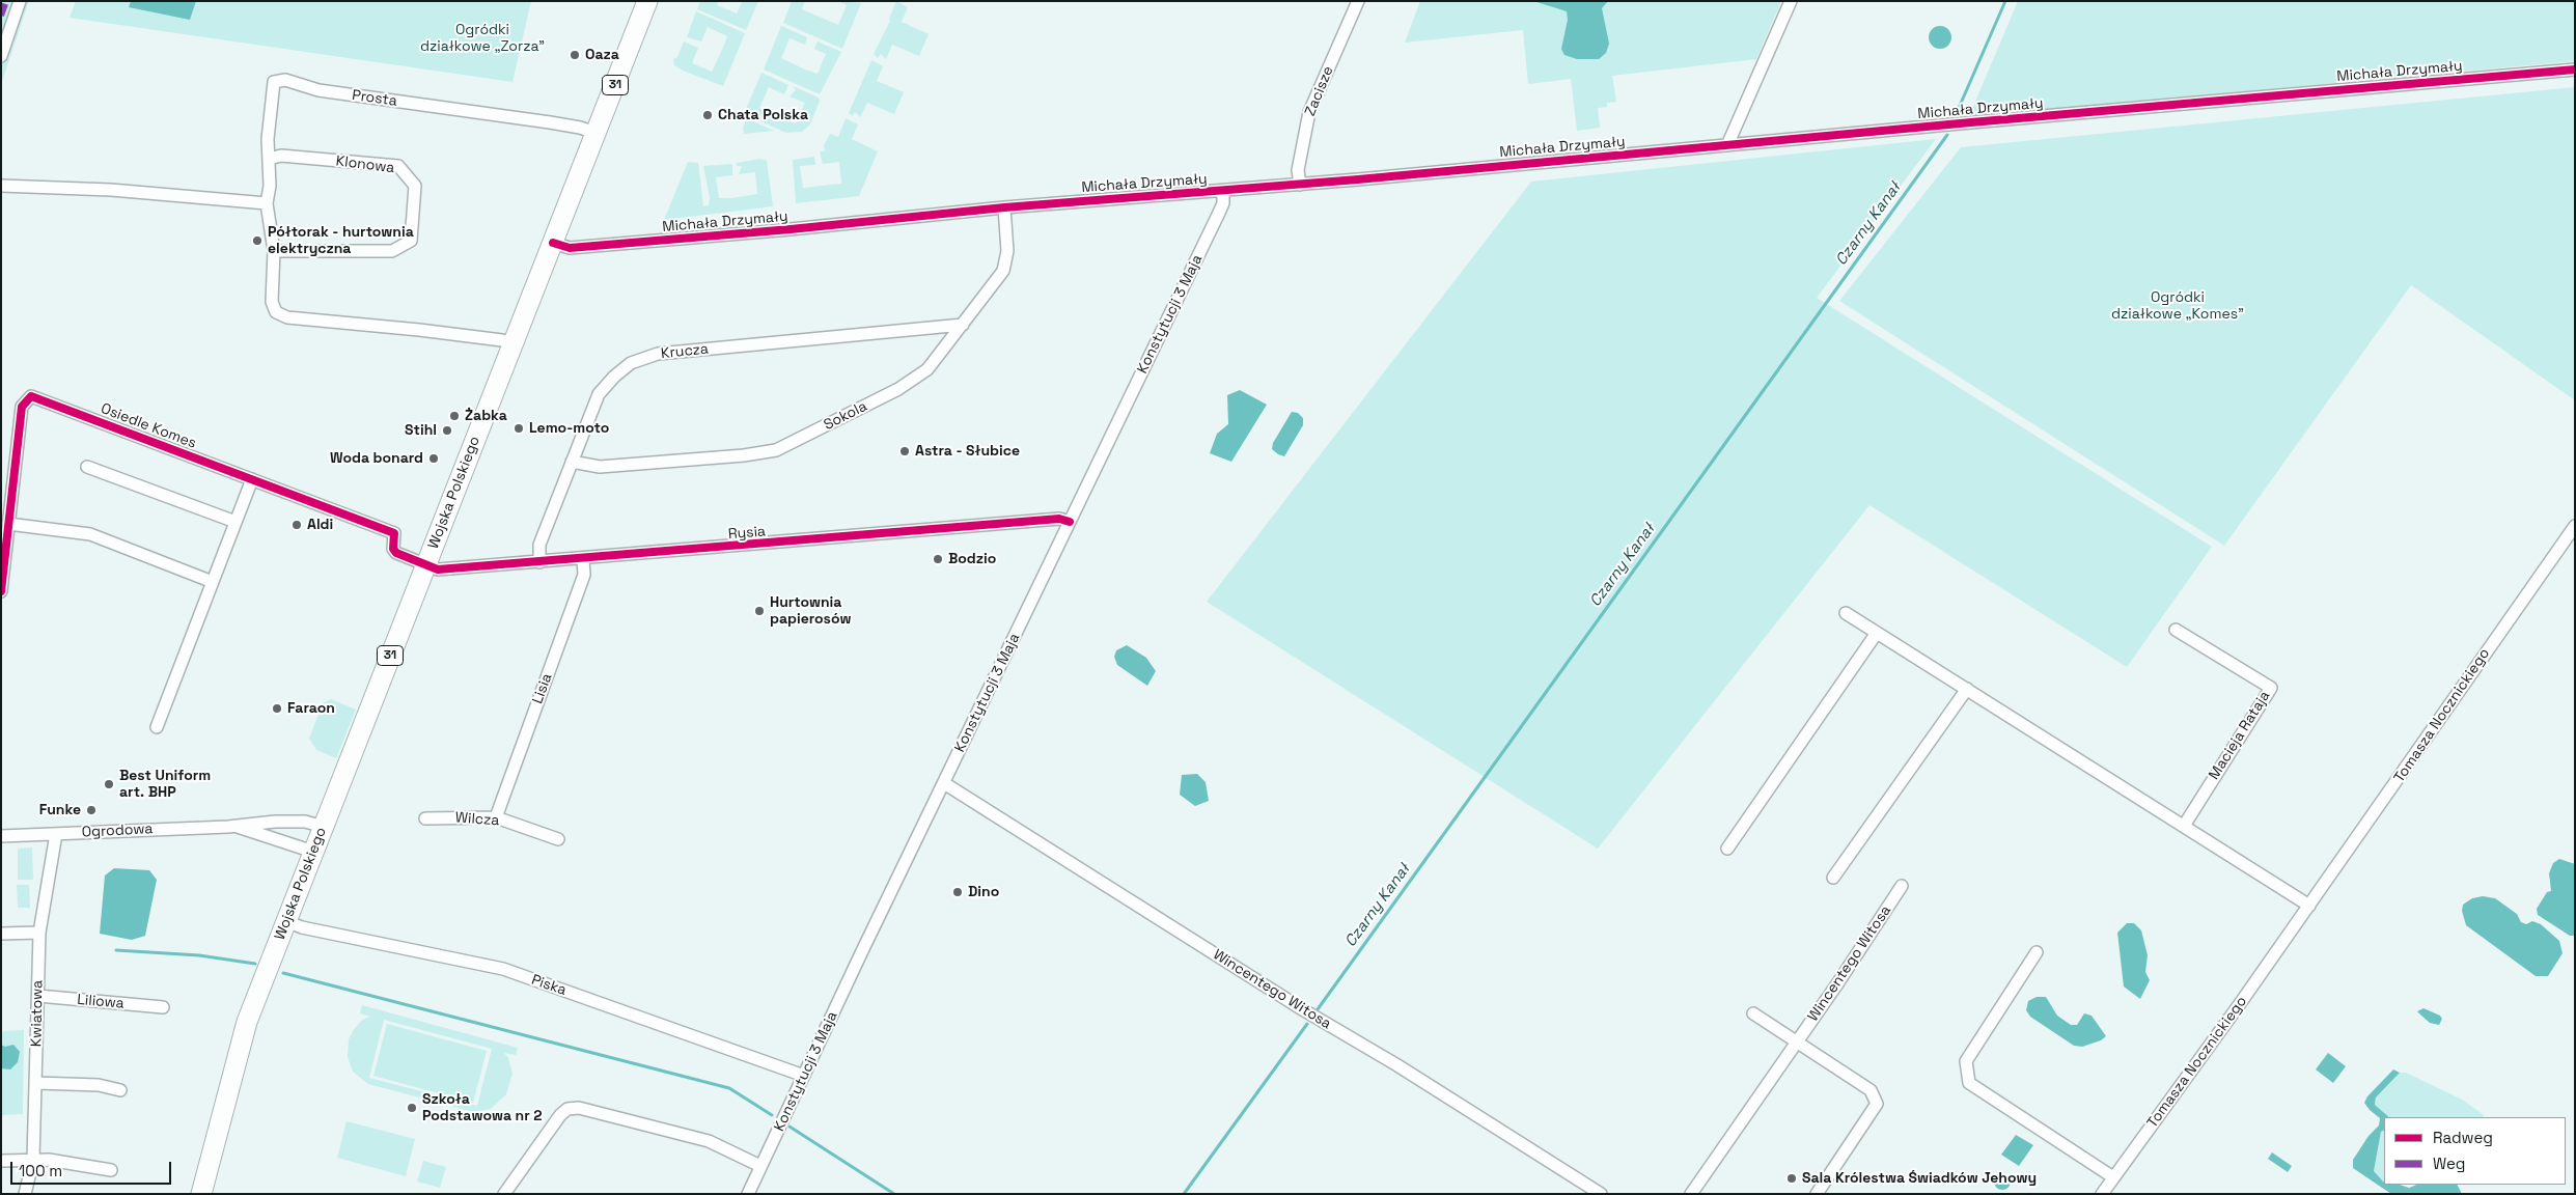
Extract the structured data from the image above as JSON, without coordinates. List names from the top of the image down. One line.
{"streets":{"main road":["31","Wojska Polskiego"],"street":["Michała Drzymały","Zacisze","Prosta","Klonowa","Konstytucji 3 Maja","Krucza","Sokola","Osiedle Komes","Rysia","Lisia","Tomasza Nocznickiego","Macieja Rataja","Wilcza","Ogrodowa","Wincentego Witosa","Piska","Liliowa","Kwiatowa"]},"crossings":[["Michała Drzymały","Zacisze"],["Michała Drzymały","Konstytucji 3 Maja"],["Michała Drzymały","Sokola"],["Michała Drzymały","Wojska Polskiego"],["Prosta","Klonowa"],["Prosta","Wojska Polskiego"],["Konstytucji 3 Maja","Rysia"],["Konstytucji 3 Maja","Wincentego Witosa"],["Konstytucji 3 Maja","Piska"],["Krucza","Sokola"],["Krucza","Rysia"],["Osiedle Komes","Wojska Polskiego"],["Osiedle Komes","Rysia"],["Wojska Polskiego","Rysia"],["Wojska Polskiego","Ogrodowa"],["Wojska Polskiego","Piska"],["Rysia","Lisia"],["Lisia","Wilcza"],["Ogrodowa","Kwiatowa"],["Liliowa","Kwiatowa"]],"water":["Czarny Kanał"],"parks":["Ogródki działkowe „Zorza”","Ogródki działkowe „Komes”"],"places":["Oaza","Chata Polska","Półtorak - hurtownia elektryczna","Żabka","Lemo-moto","Stihl","Astra - Słubice","Woda bonard","Aldi","Bodzio","Hurtownia papierosów","Faraon","Best Uniform art. BHP","Funke","Dino","Szkoła Podstawowa nr 2","Sala Królestwa Świadków Jehowy"],"legend":["Radweg","Weg"],"scale_bar":"100 m"}
